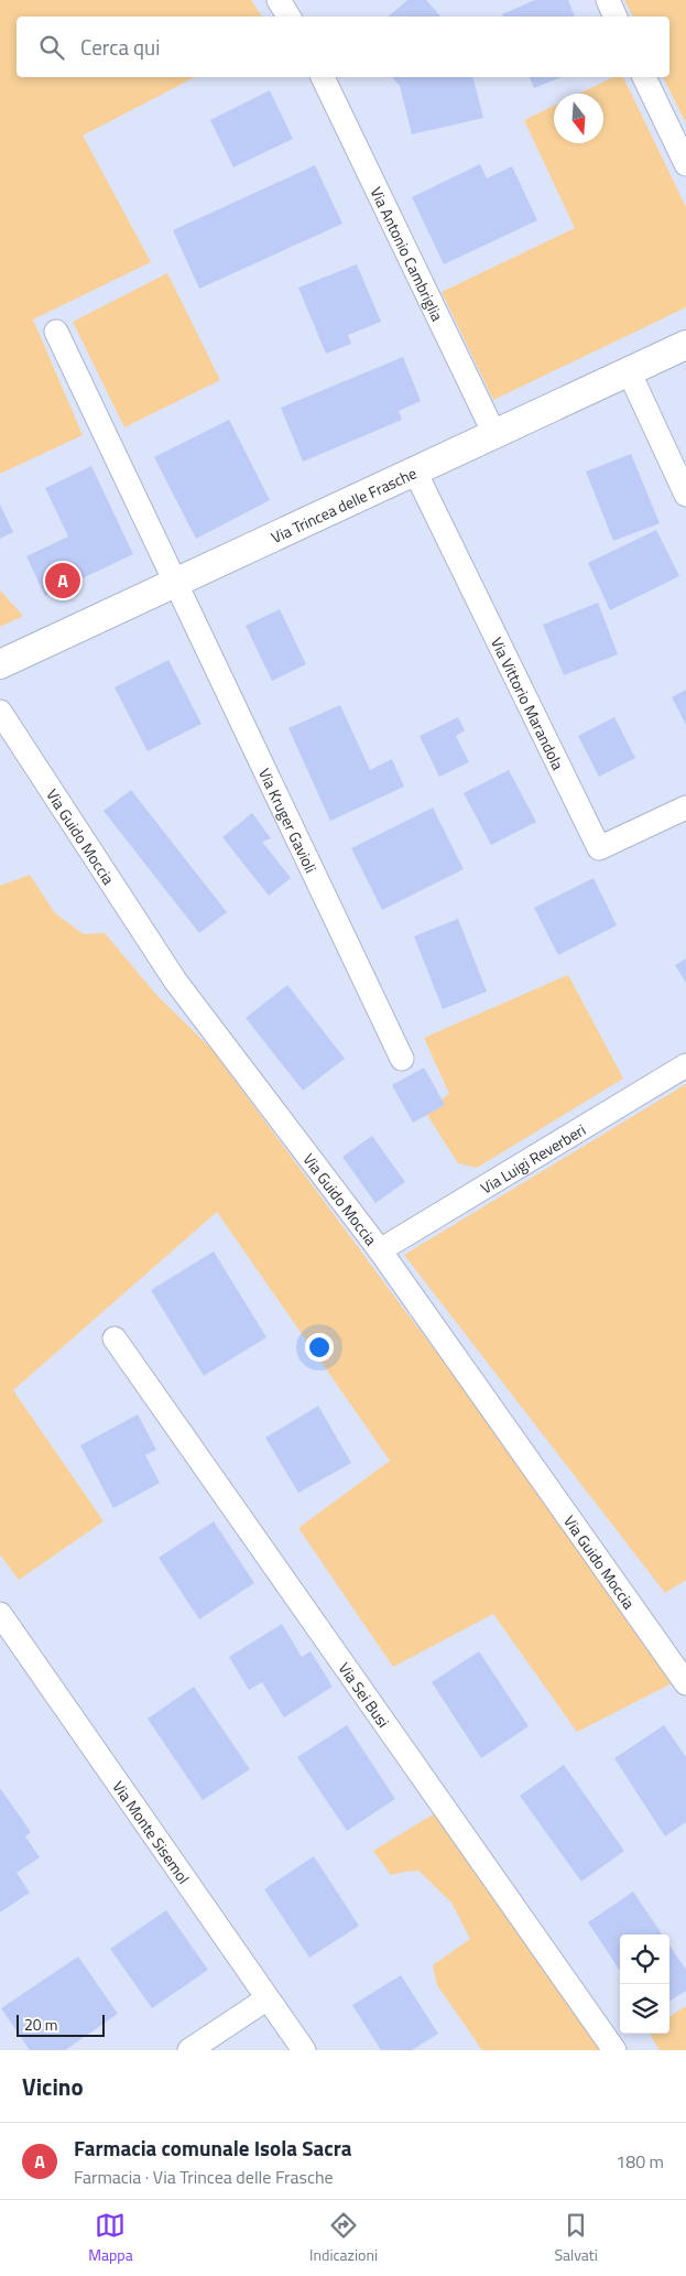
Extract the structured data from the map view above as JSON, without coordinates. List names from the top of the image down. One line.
{"streets":{"street":["Via Antonio Cambriglia","Via Trincea delle Frasche","Via Vittorio Marandola","Via Kruger Gavioli","Via Guido Moccia","Via Luigi Reverberi","Via Sei Busi","Via Monte Sisemol"]},"crossings":[["Via Antonio Cambriglia","Via Trincea delle Frasche"],["Via Trincea delle Frasche","Via Vittorio Marandola"],["Via Trincea delle Frasche","Via Kruger Gavioli"],["Via Guido Moccia","Via Luigi Reverberi"]],"scale_bar":"20 m","north":"bottom","page":{"search":"Cerca qui","pins":"A","scale":"20 m","heading":"Vicino","list":[{"mark":"A","name":"Farmacia comunale Isola Sacra","note":"Farmacia · Via Trincea delle Frasche","value":"180 m"}],"nav":["Mappa","Indicazioni","Salvati"]}}
